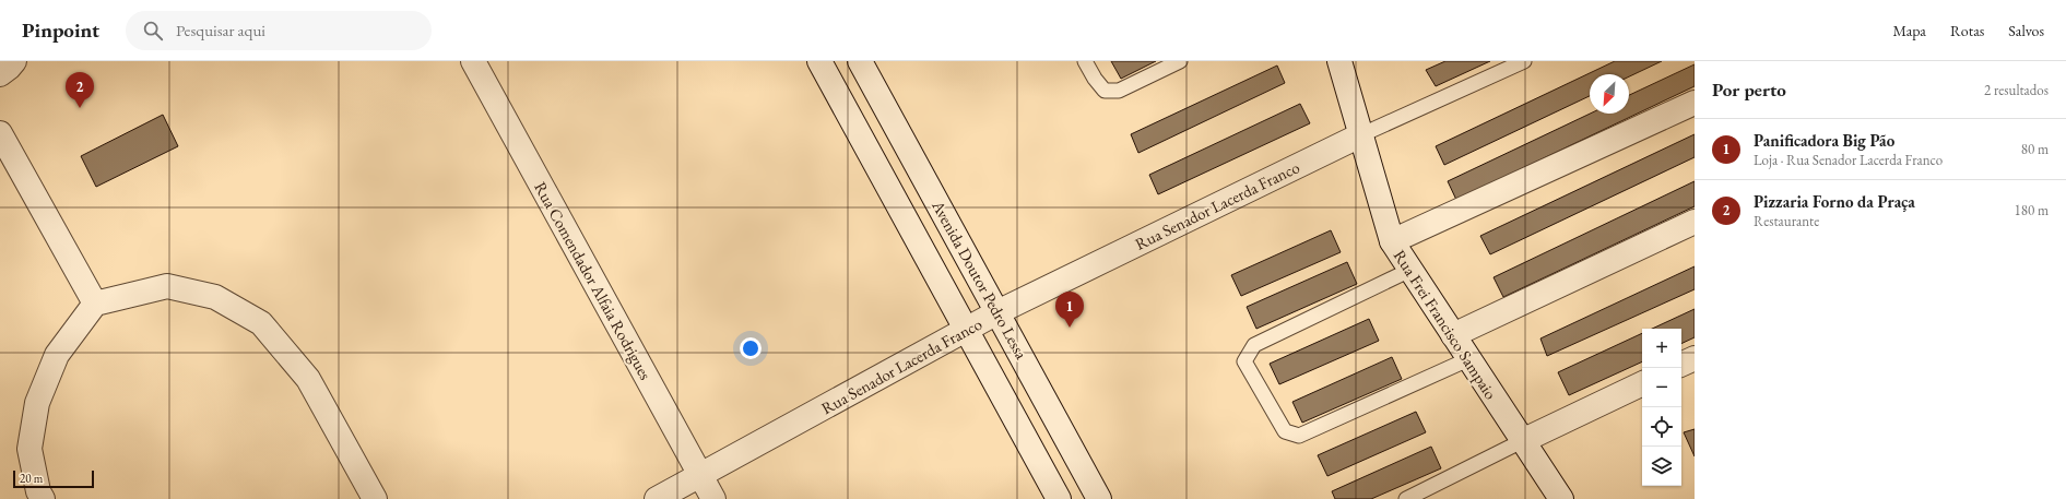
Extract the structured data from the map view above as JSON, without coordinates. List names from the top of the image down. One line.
{"streets":{"street":["Rua Senador Lacerda Franco","Avenida Doutor Pedro Lessa","Rua Comendador Alfaia Rodrigues","Rua Frei Francisco Sampaio"]},"crossings":[["Rua Senador Lacerda Franco","Avenida Doutor Pedro Lessa"],["Rua Senador Lacerda Franco","Rua Comendador Alfaia Rodrigues"],["Rua Senador Lacerda Franco","Rua Frei Francisco Sampaio"]],"scale_bar":"20 m","north":"bottom left","page":{"header":"Pinpoint","search":"Pesquisar aqui","nav":["Mapa","Rotas","Salvos"],"heading":["Por perto","2 resultados"],"pins":["2","1"],"list":[{"mark":"1","name":"Panificadora Big Pão","note":"Loja · Rua Senador Lacerda Franco","value":"80 m"},{"mark":"2","name":"Pizzaria Forno da Praça","note":"Restaurante","value":"180 m"}],"map_buttons":["+","−"],"scale":"20 m"}}
